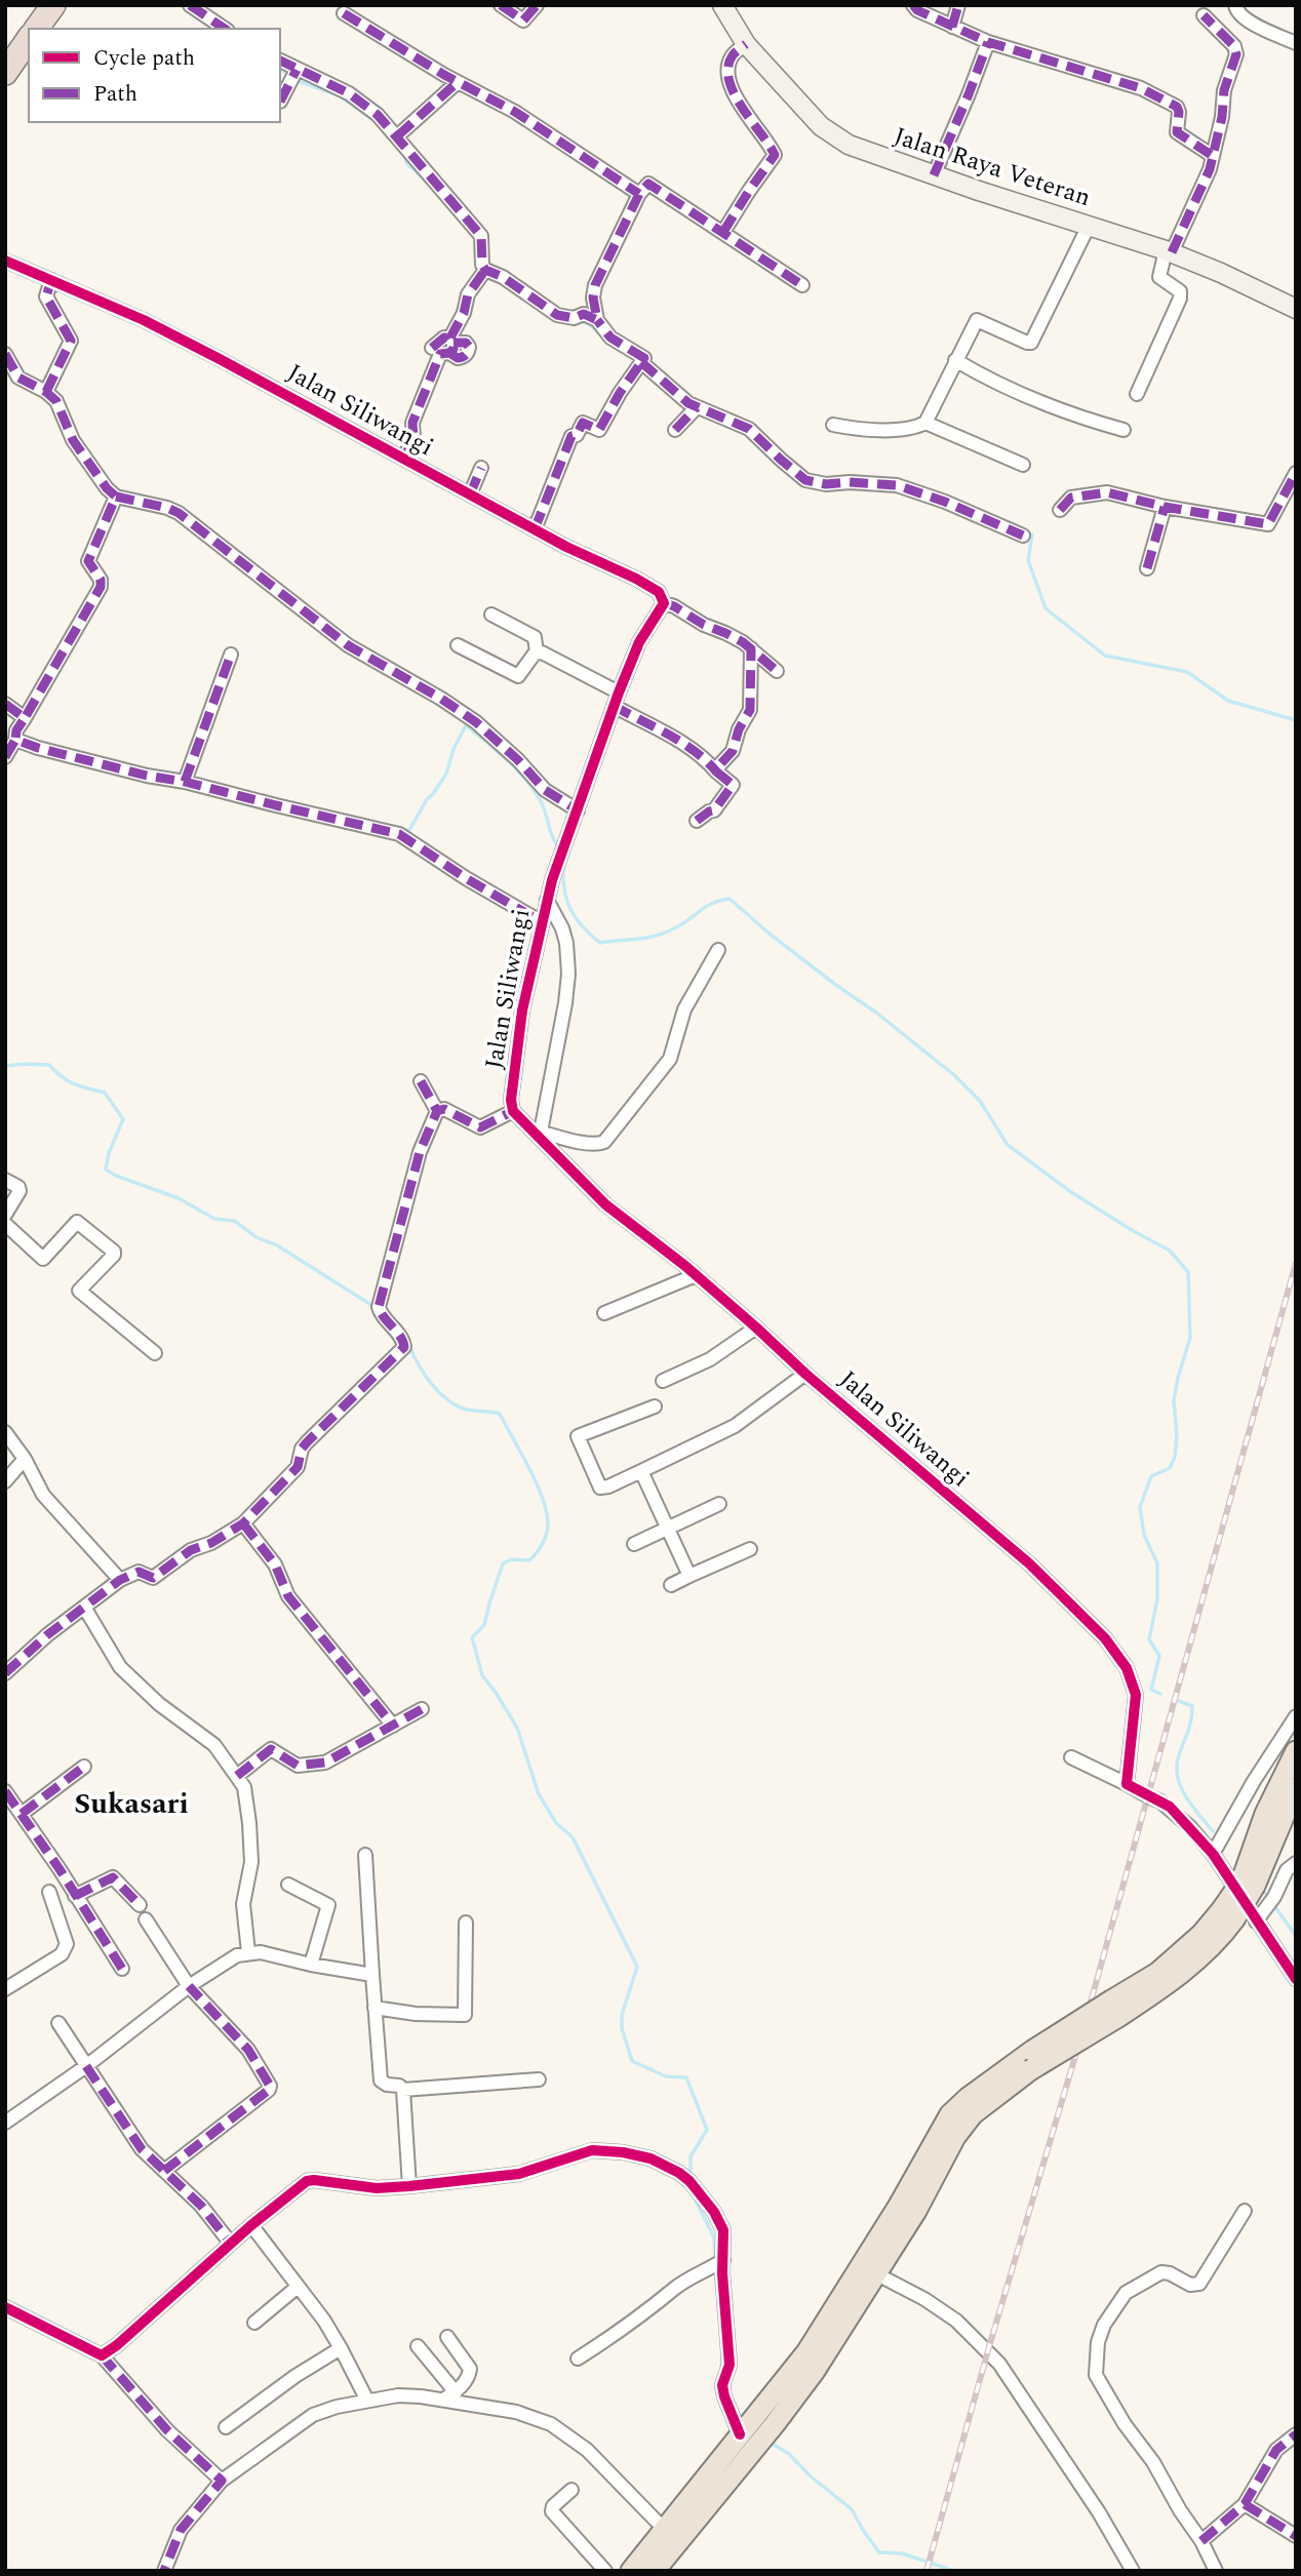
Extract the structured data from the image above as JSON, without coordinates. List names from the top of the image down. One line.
{"streets":{"street":["Jalan Raya Veteran","Jalan Siliwangi"]},"districts":["Sukasari"],"legend":["Cycle path","Path"]}
